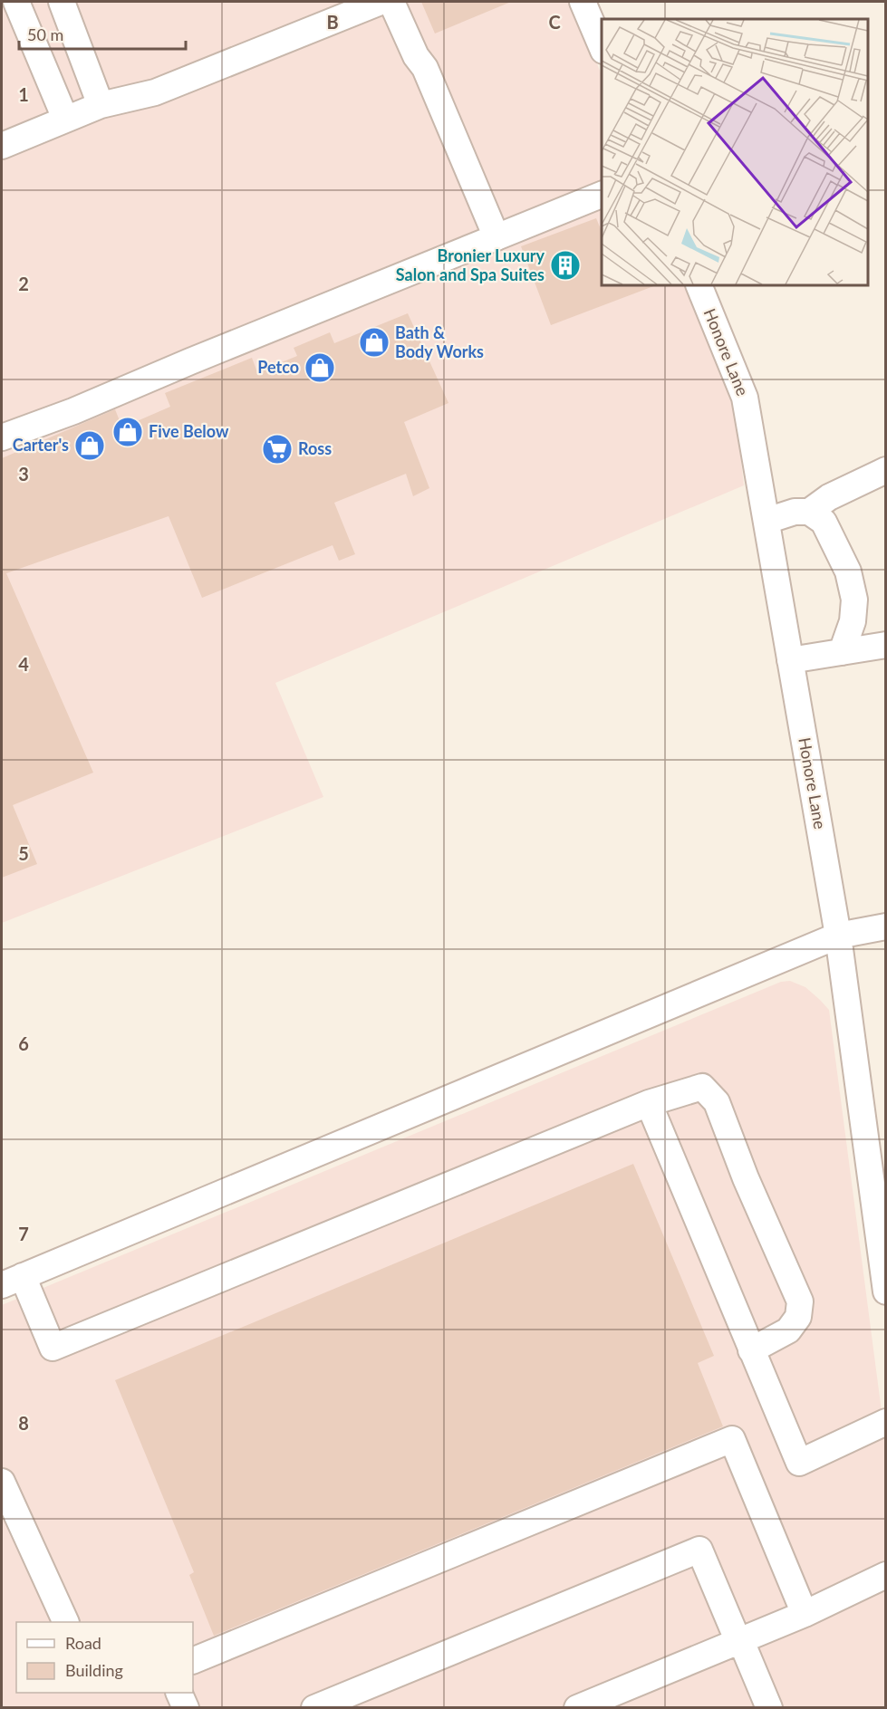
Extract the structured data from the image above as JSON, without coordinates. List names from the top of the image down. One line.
{"streets":{"street":["Honore Lane"]},"places":{"building":["Bronier Luxury Salon and Spa Suites"],"shop":["Bath & Body Works","Petco","Five Below","Carter's"],"supermarket":["Ross"]},"legend":["Road","Building"],"scale_bar":"50 m","grid":{"columns":["B","C"],"rows":["1","2","3","4","5","6","7","8"]}}
